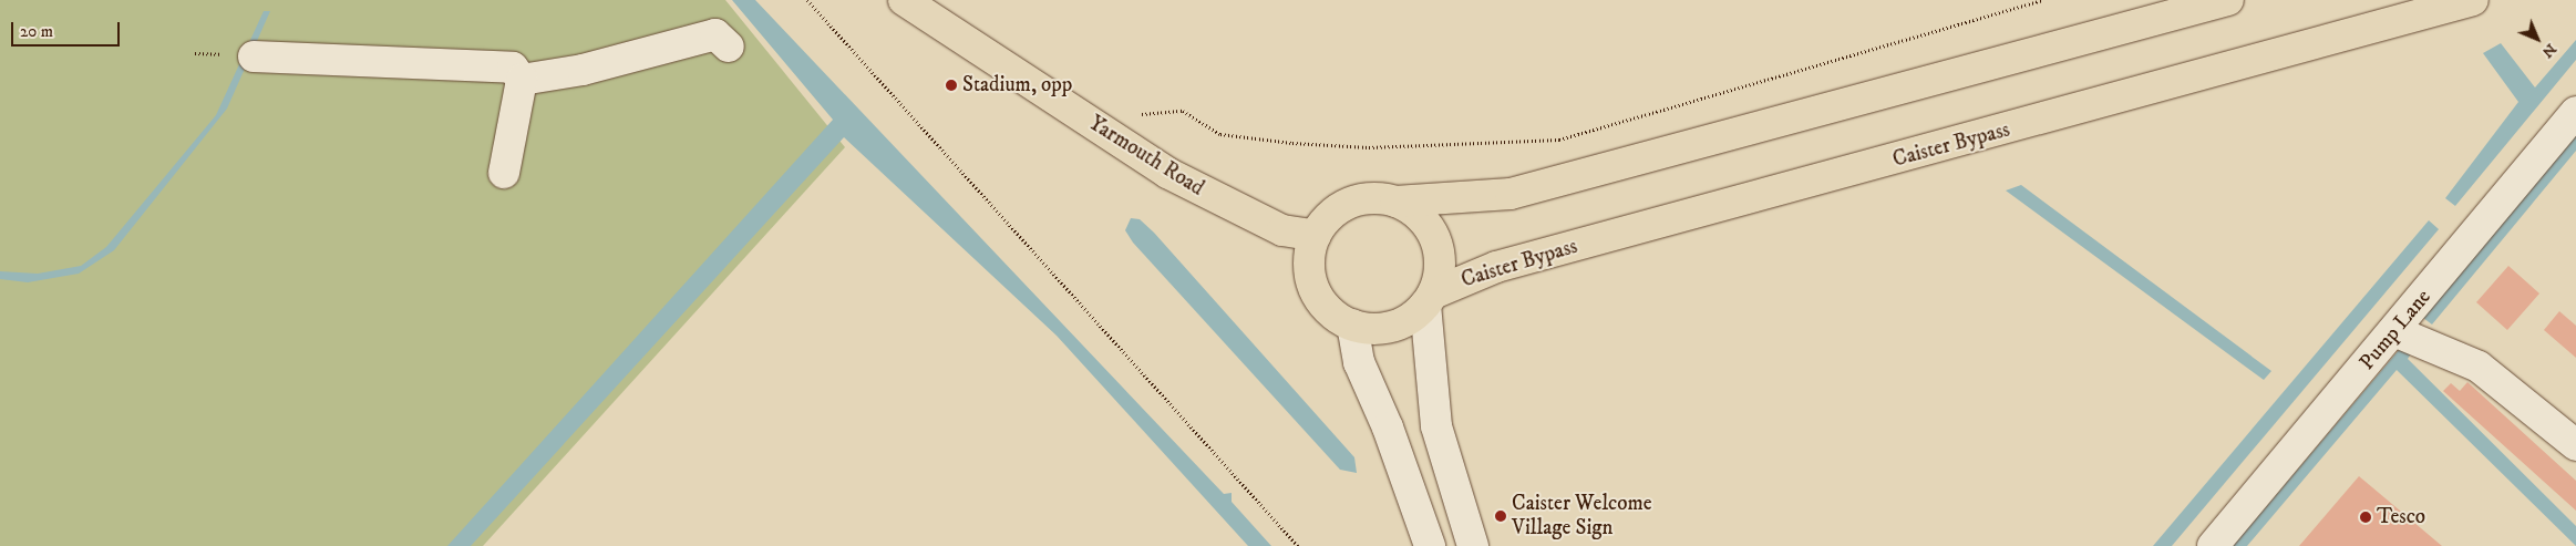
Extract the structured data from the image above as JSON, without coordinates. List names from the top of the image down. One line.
{"streets":{"main road":["Caister Bypass","Yarmouth Road"],"street":["Pump Lane"]},"crossings":[["Caister Bypass","Yarmouth Road"]],"places":["Stadium, opp","Caister Welcome Village Sign","Tesco"],"scale_bar":"20 m","north":"bottom right"}
